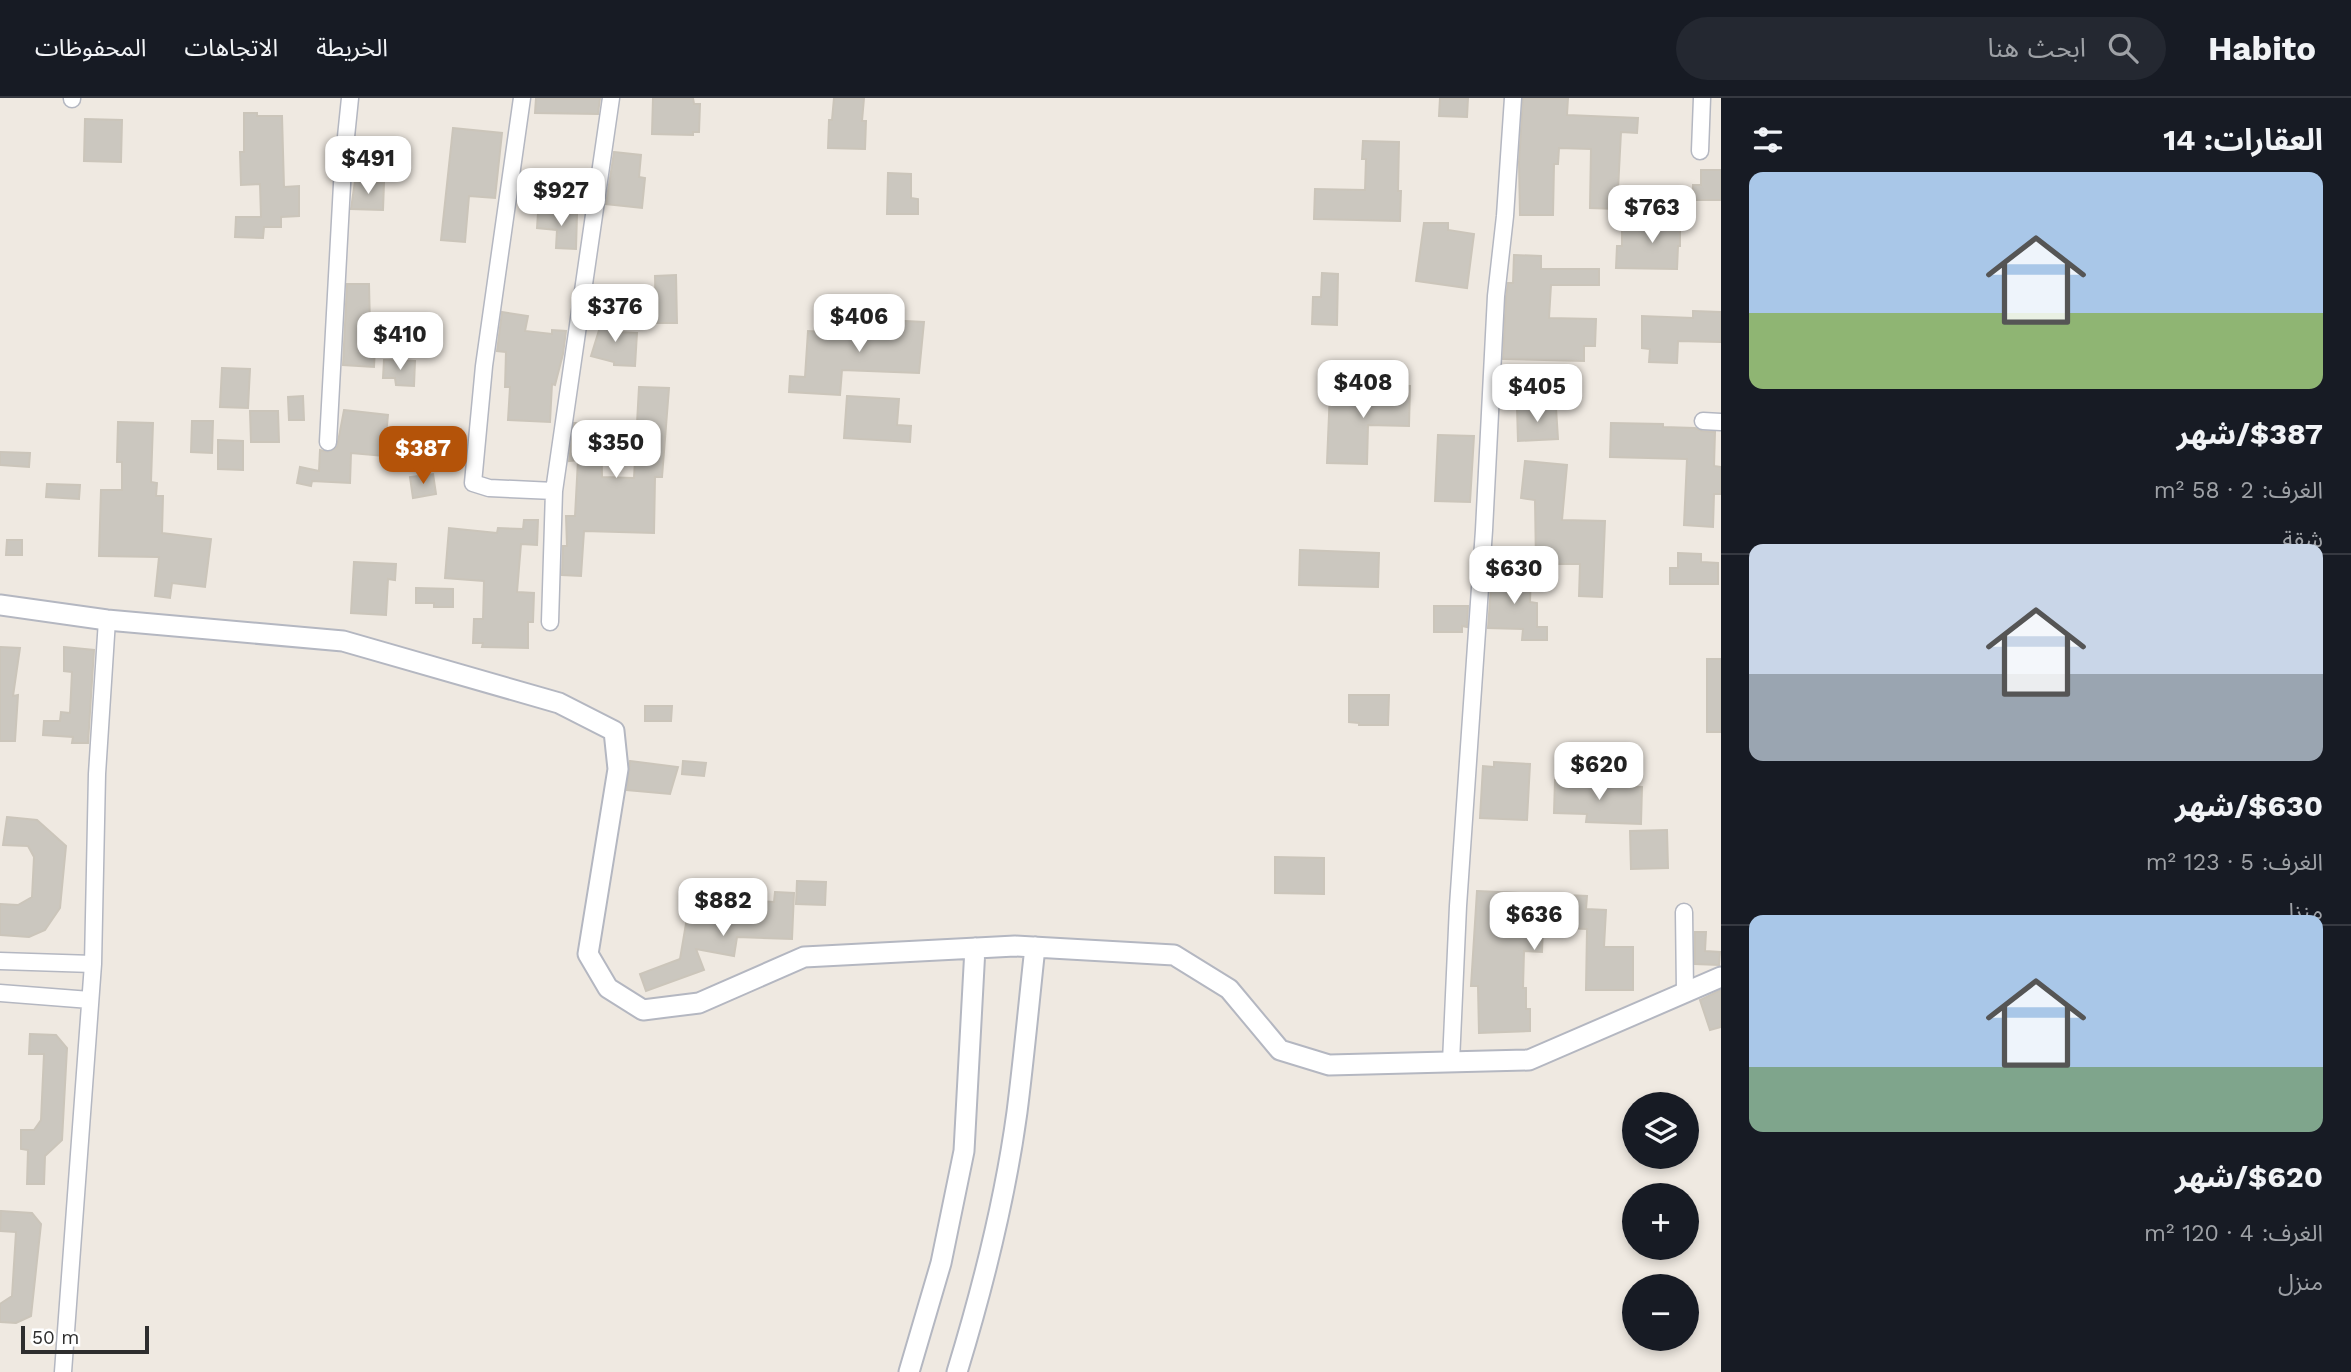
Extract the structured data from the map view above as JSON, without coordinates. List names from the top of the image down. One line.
{"scale_bar":"50 m","page":{"header":"Habito","search":"ابحث هنا","nav":["الخريطة","الاتجاهات","المحفوظات"],"heading":"العقارات: 14","price":["$491","$927","$763","$376","$406","$410","$408","$405","$350","$387","$630","$620","$882","$636"],"list":[{"name":"$387/شهر","note":"الغرف: 2 · 58 m² · شقة"},{"name":"$630/شهر","note":"الغرف: 5 · 123 m² · منزل"},{"name":"$620/شهر","note":"الغرف: 4 · 120 m² · منزل"}],"map_buttons":["+","−"],"scale":"50 m"}}
